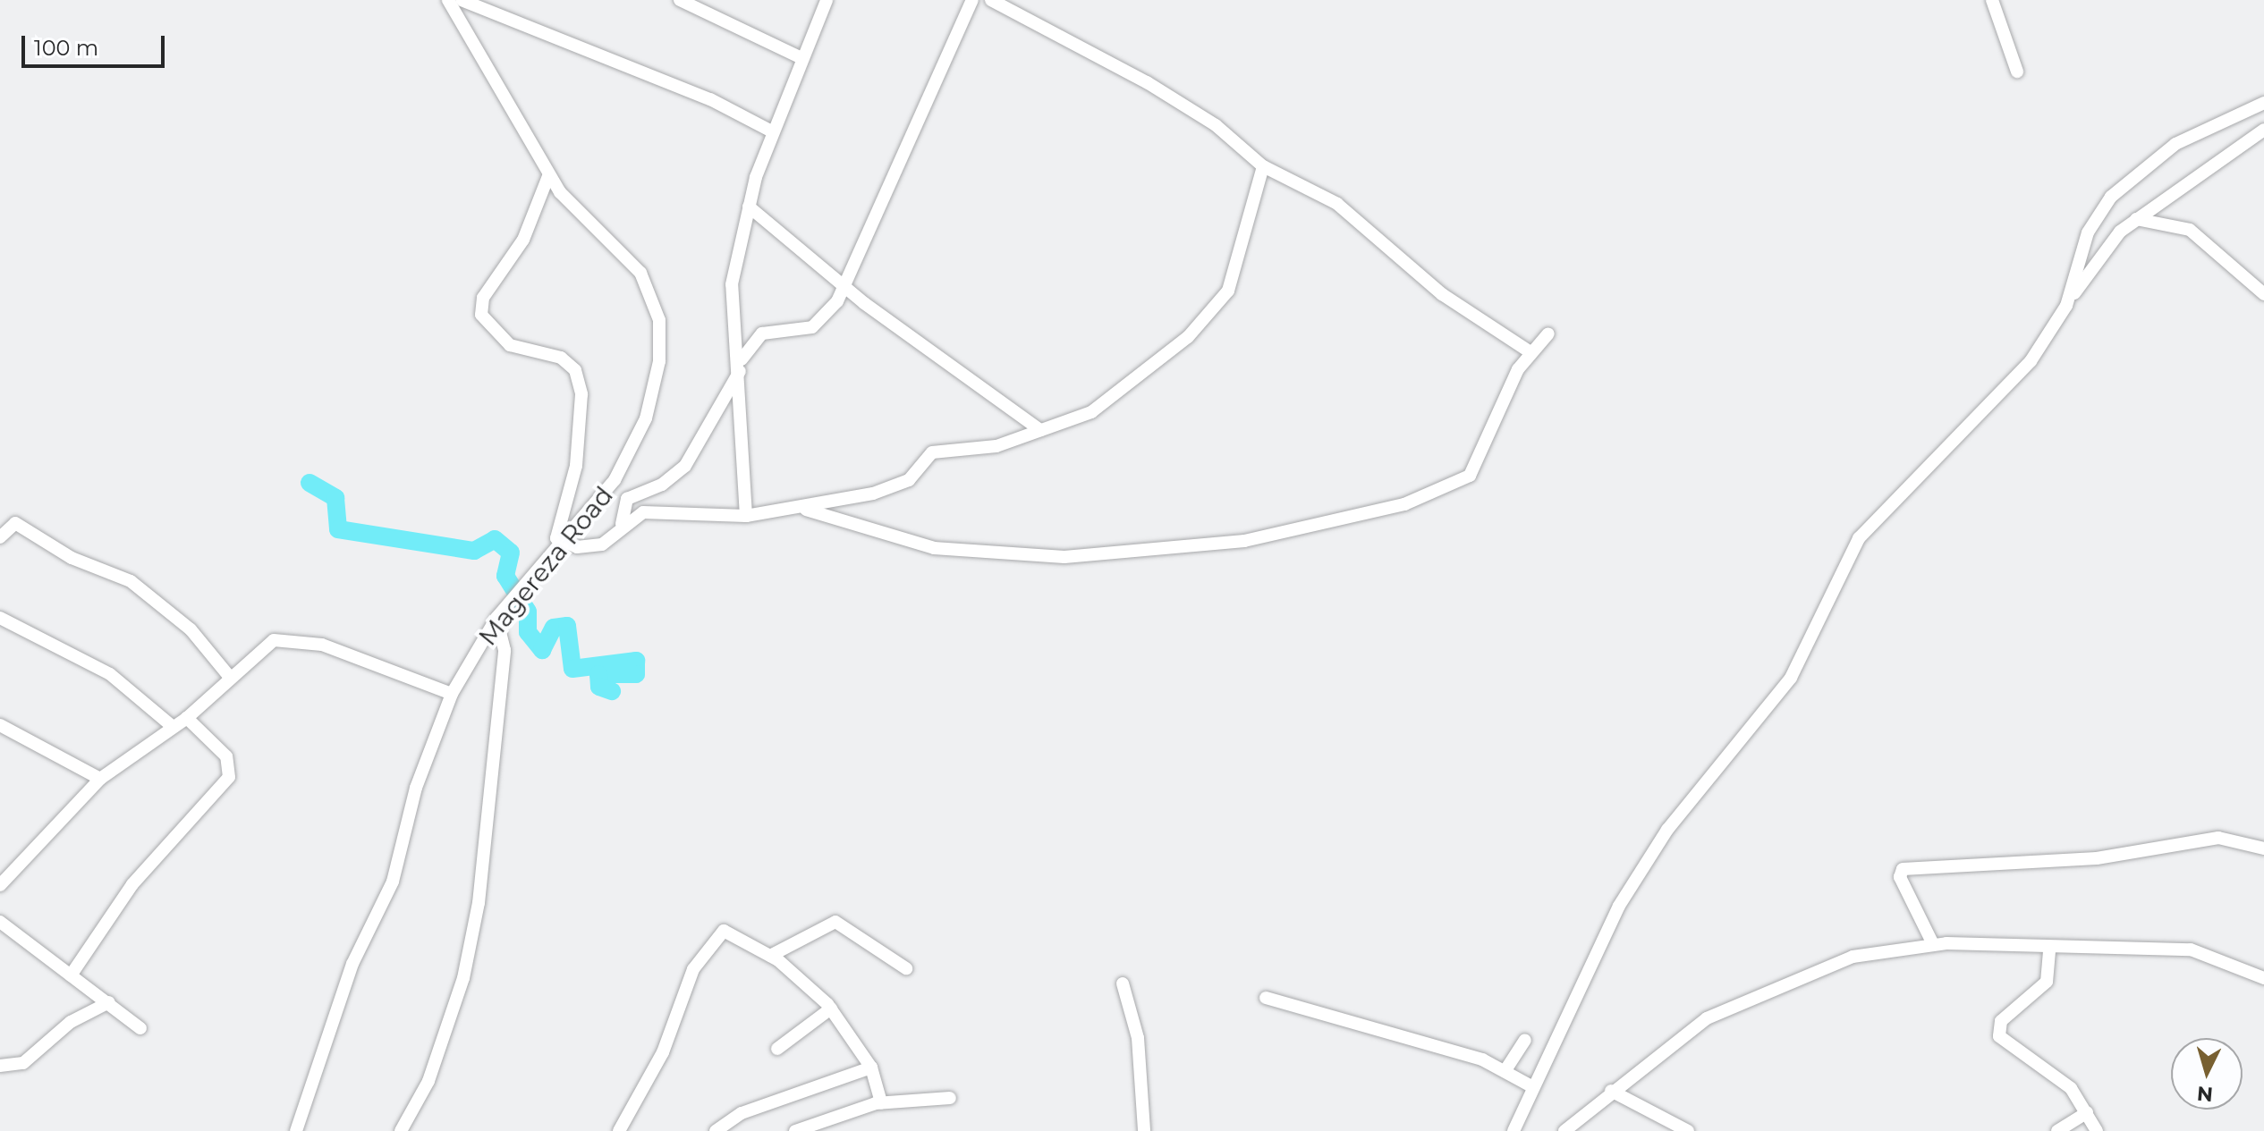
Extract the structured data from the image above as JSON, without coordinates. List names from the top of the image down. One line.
{"streets":{"street":["Magereza Road"]},"scale_bar":"100 m","north":"bottom"}
